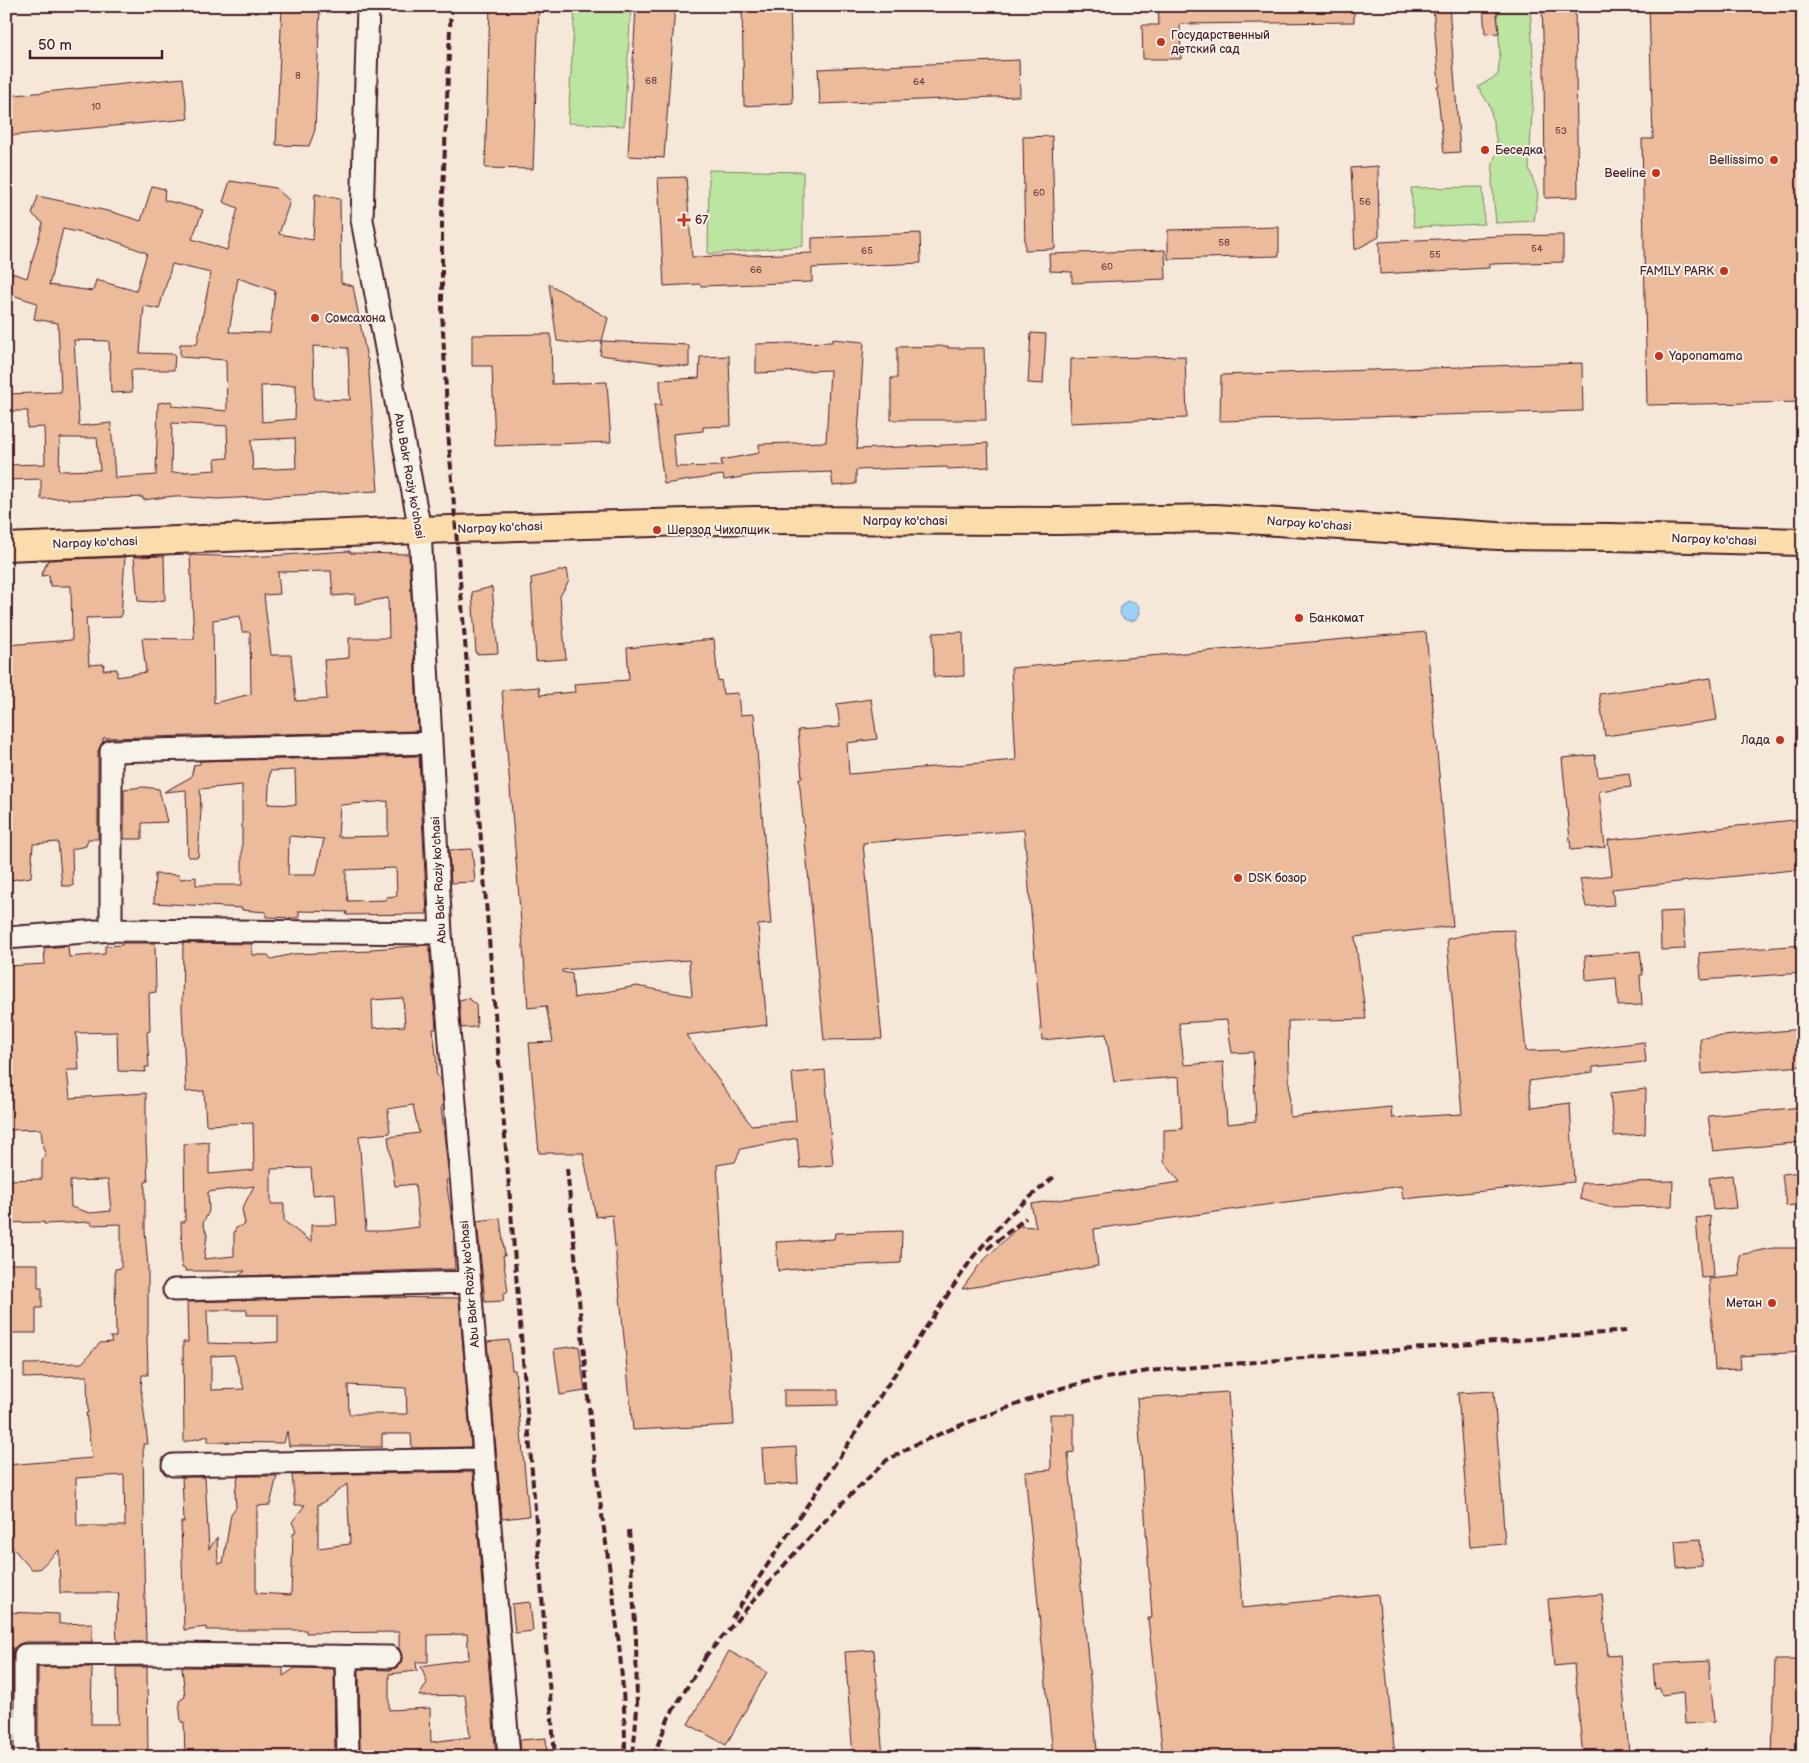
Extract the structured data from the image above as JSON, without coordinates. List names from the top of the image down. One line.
{"streets":{"main road":["Narpay ko'chasi"],"street":["Abu Bakr Roziy ko'chasi"]},"crossings":[["Abu Bakr Roziy ko'chasi","Narpay ko'chasi"]],"places":{"other":["Государственный детский сад","Беседка","Bellissimo","Beeline","FAMILY PARK","Сомсахона","Yaponamama","Шерзод Чихолщик","Банкомат","Лада","DSK бозор","Метан"],"health":["67"]},"house_numbers":["8","68","64","10","53","60","56","58","54","65","55","60","66"],"scale_bar":"50 m"}
